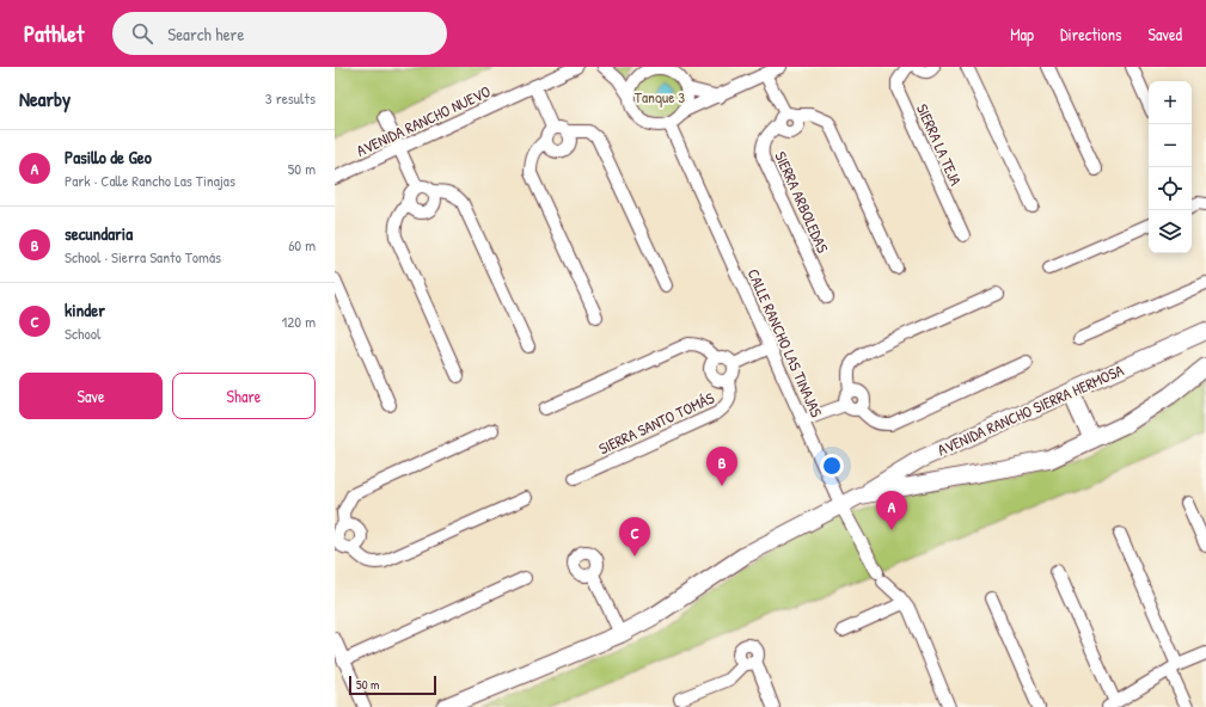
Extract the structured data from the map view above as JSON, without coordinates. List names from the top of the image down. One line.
{"streets":{"street":["AVENIDA RANCHO NUEVO","SIERRA LA TEJA","SIERRA ARBOLEDAS","CALLE RANCHO LAS TINAJAS","AVENIDA RANCHO SIERRA HERMOSA","SIERRA SANTO TOMÁS"]},"crossings":[["CALLE RANCHO LAS TINAJAS","AVENIDA RANCHO SIERRA HERMOSA"]],"parks":["Tanque 3"],"scale_bar":"50 m","page":{"header":"Pathlet","search":"Search here","nav":["Map","Directions","Saved"],"heading":["Nearby","3 results"],"map_buttons":["+","−"],"list":[{"mark":"A","name":"Pasillo de Geo","note":"Park · Calle Rancho Las Tinajas","value":"50 m"},{"mark":"B","name":"secundaria","note":"School · Sierra Santo Tomás","value":"60 m"},{"mark":"C","name":"kinder","note":"School","value":"120 m"}],"buttons":["Save","Share"],"pins":["B","A","C"],"scale":"50 m"}}
